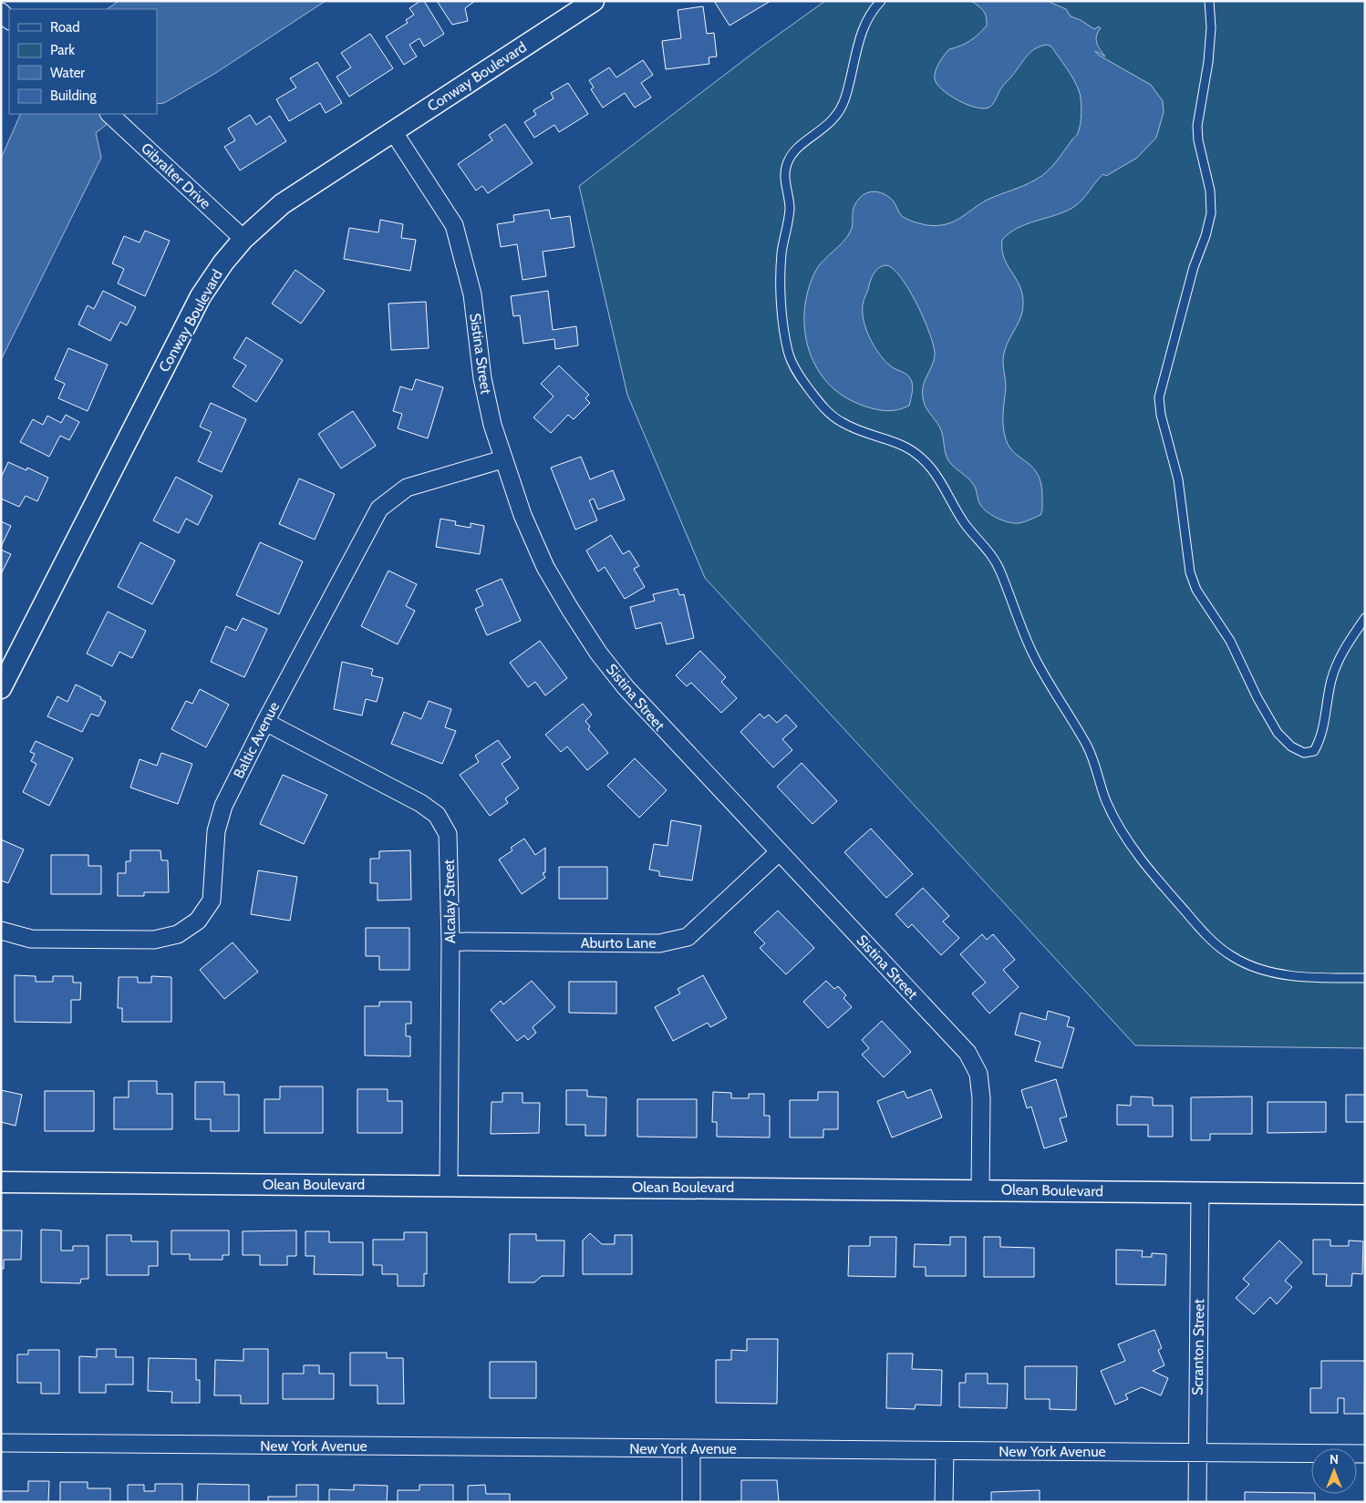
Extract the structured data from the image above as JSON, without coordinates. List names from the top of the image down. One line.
{"streets":{"street":["Conway Boulevard","Gibralter Drive","Sistina Street","Baltic Avenue","Alcalay Street","Aburto Lane","Olean Boulevard","Scranton Street","New York Avenue"]},"crossings":[["Conway Boulevard","Gibralter Drive"],["Conway Boulevard","Sistina Street"],["Sistina Street","Baltic Avenue"],["Sistina Street","Aburto Lane"],["Sistina Street","Olean Boulevard"],["Baltic Avenue","Alcalay Street"],["Alcalay Street","Aburto Lane"],["Alcalay Street","Olean Boulevard"],["Olean Boulevard","Scranton Street"],["Scranton Street","New York Avenue"]],"legend":["Road","Park","Water","Building"],"north":"top"}
